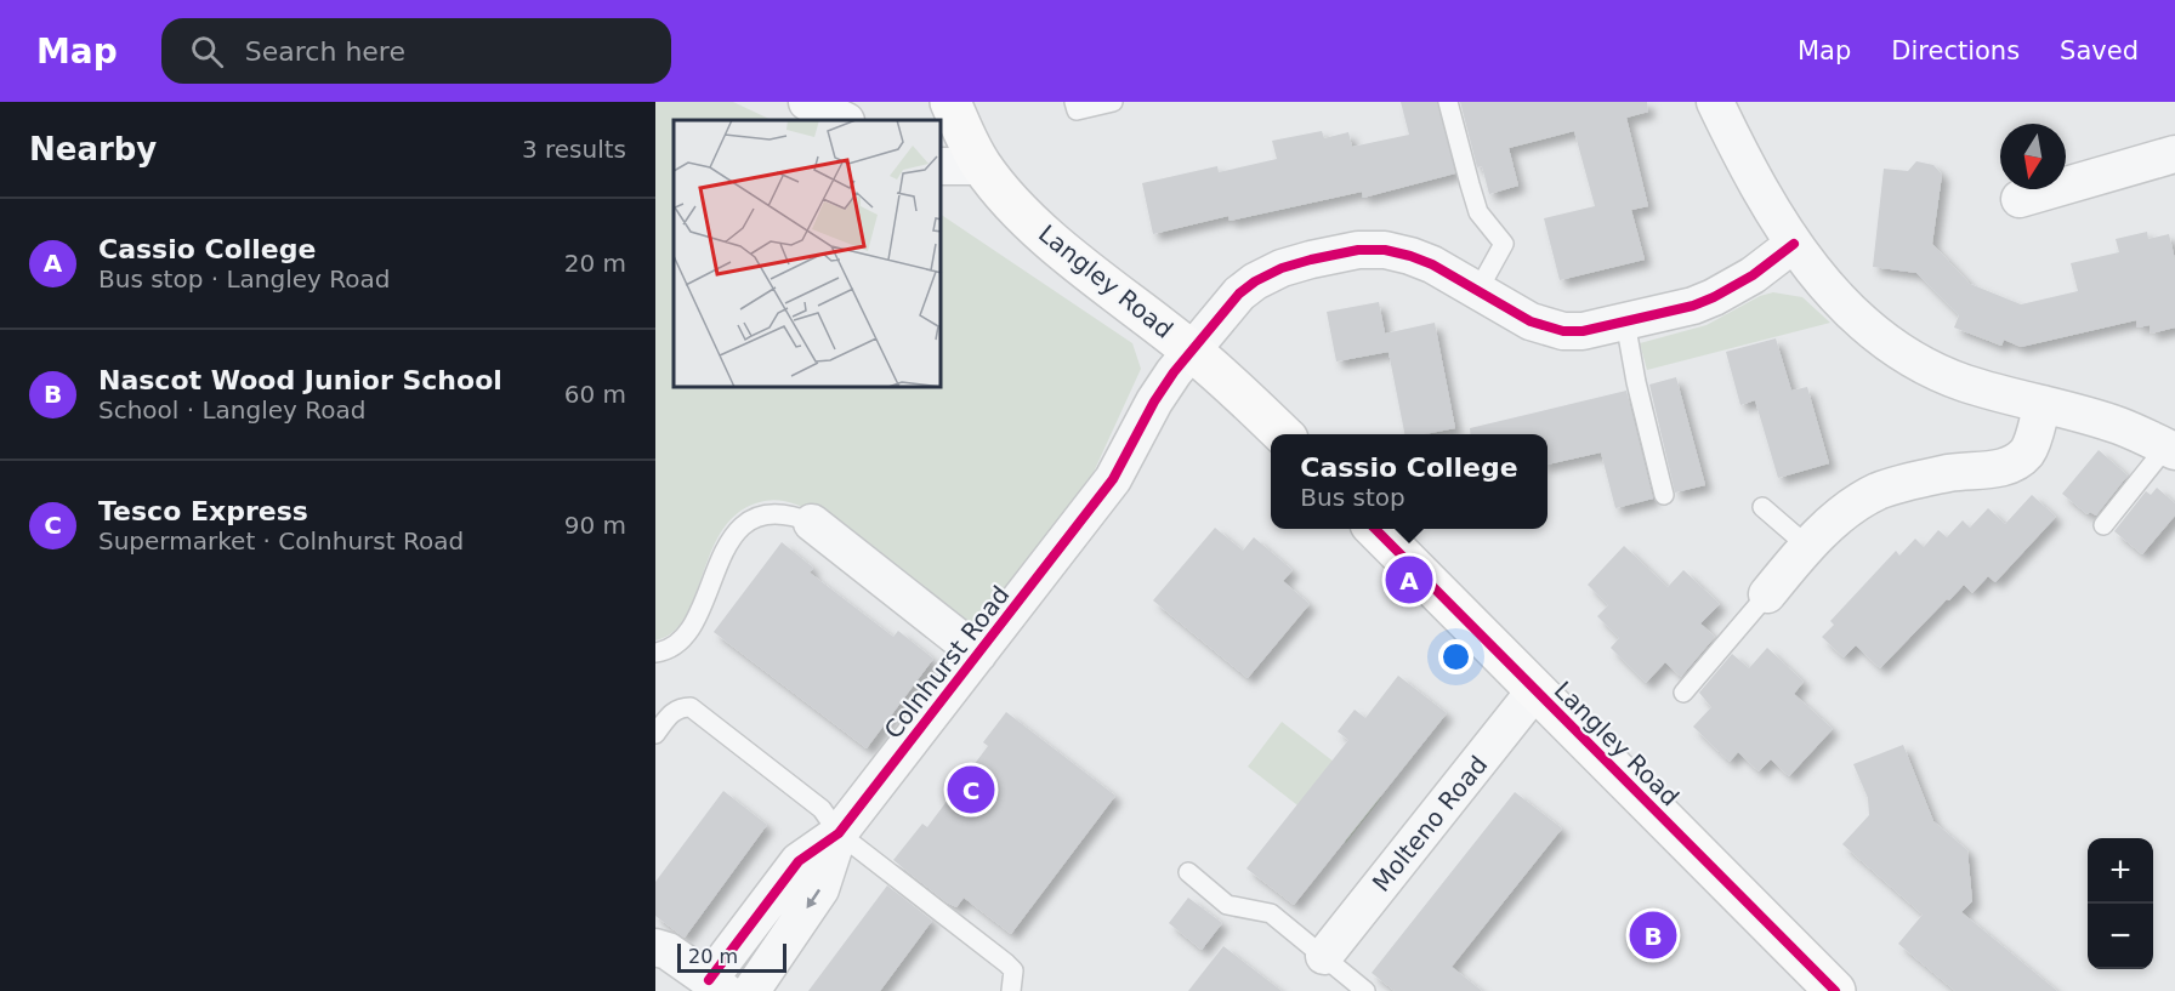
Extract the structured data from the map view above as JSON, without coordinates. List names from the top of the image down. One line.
{"streets":{"street":["Langley Road","Colnhurst Road","Molteno Road"]},"crossings":[["Langley Road","Colnhurst Road"],["Langley Road","Molteno Road"]],"scale_bar":"20 m","north":"bottom","page":{"header":"Map","search":"Search here","nav":["Map","Directions","Saved"],"heading":["Nearby","3 results"],"list":[{"mark":"A","name":"Cassio College","note":"Bus stop · Langley Road","value":"20 m"},{"mark":"B","name":"Nascot Wood Junior School","note":"School · Langley Road","value":"60 m"},{"mark":"C","name":"Tesco Express","note":"Supermarket · Colnhurst Road","value":"90 m"}],"popup":["Cassio College","Bus stop"],"pins":["A","C","B"],"map_buttons":["+","−"],"scale":"20 m"}}
